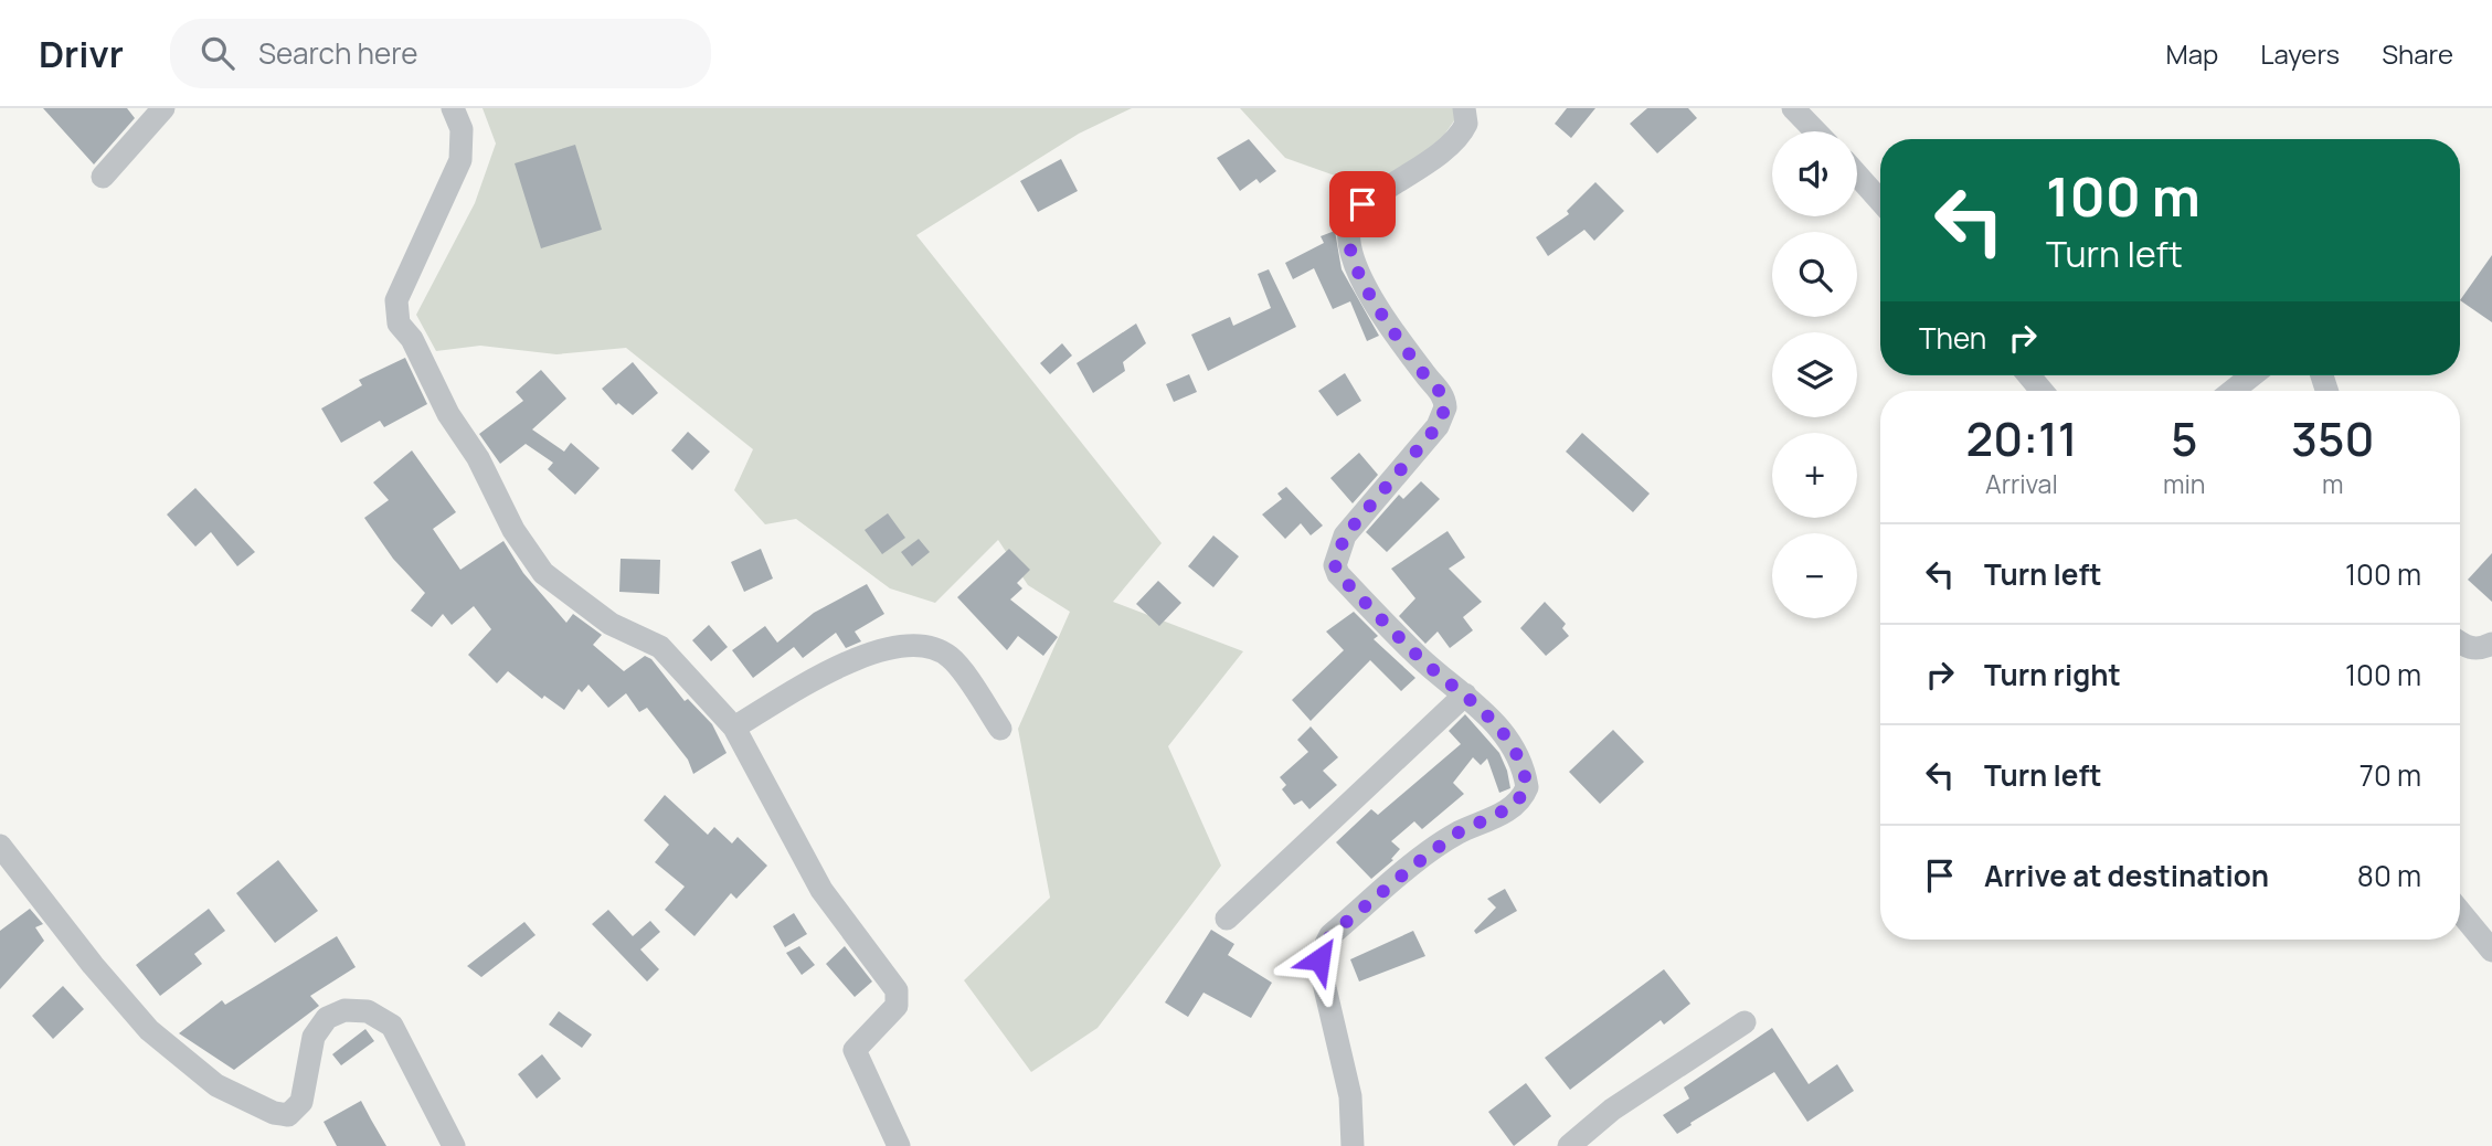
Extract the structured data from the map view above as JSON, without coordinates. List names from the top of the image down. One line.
{"page":{"header":"Drivr","search":"Search here","nav":["Map","Layers","Share"],"map_buttons":["+","−"],"turn":["100 m","Turn left"],"then":"Then","eta":["20:11","Arrival","5","min","350","m"],"list":[{"name":"Turn left","value":"100 m"},{"name":"Turn right","value":"100 m"},{"name":"Turn left","value":"70 m"},{"name":"Arrive at destination","value":"80 m"}]}}
